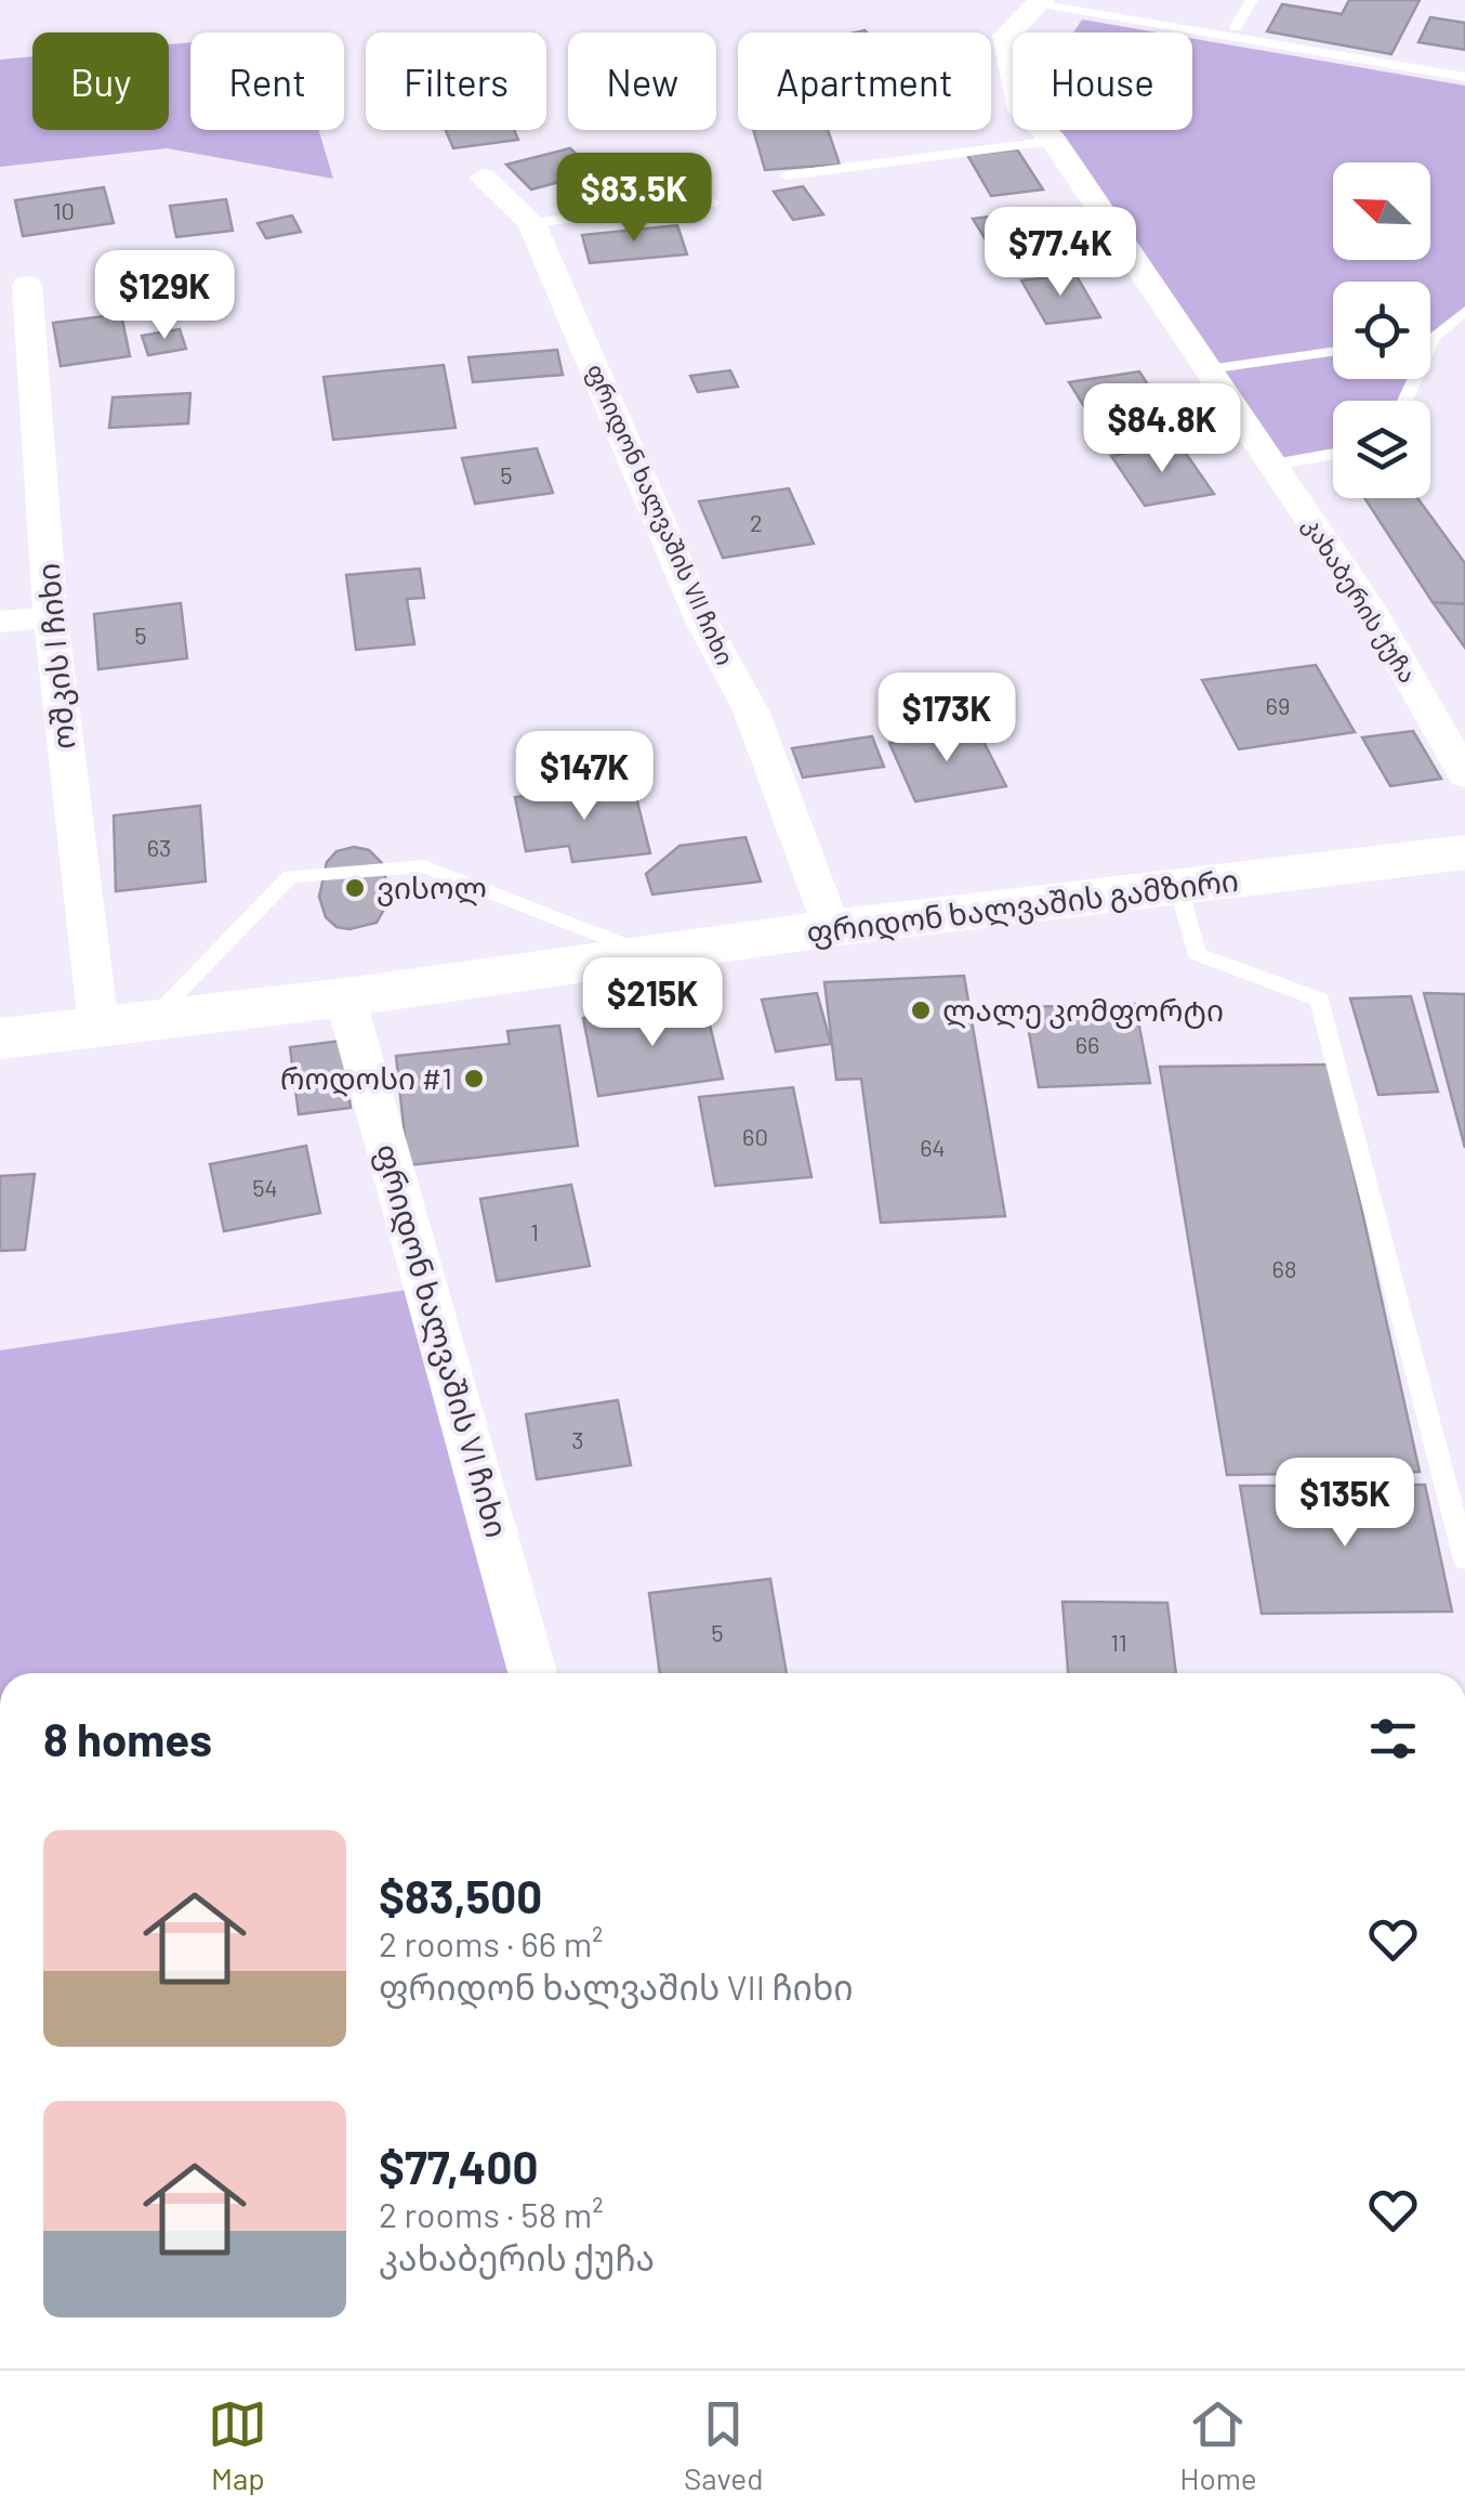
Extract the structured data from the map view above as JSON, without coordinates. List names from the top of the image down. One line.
{"streets":{"highway":["ფრიდონ ხალვაშის გამზირი"],"street":["ფრიდონ ხალვაშის VII ჩიხი","კახაბერის ქუჩა","ოშკის I ჩიხი","ფრიდონ ხალვაშის VI ჩიხი"]},"crossings":[["ფრიდონ ხალვაშის VII ჩიხი","ფრიდონ ხალვაშის გამზირი"],["ოშკის I ჩიხი","ფრიდონ ხალვაშის გამზირი"],["ფრიდონ ხალვაშის გამზირი","ფრიდონ ხალვაშის VI ჩიხი"]],"places":["ვისოლ","ლალე კომფორტი","როდოსი #1"],"house_numbers":["10","5","2","5","69","63","66","60","64","54","1","68","3","5","11"],"north":"top left","page":{"chip":["Buy","Rent","Filters","New","Apartment","House"],"price":["$83.5K","$77.4K","$129K","$84.8K","$173K","$147K","$215K","$135K"],"heading":"8 homes","list":[{"name":"$83,500","note":"2 rooms · 66 m² · ფრიდონ ხალვაშის VII ჩიხი"},{"name":"$77,400","note":"2 rooms · 58 m² · კახაბერის ქუჩა"}],"tabs":["Map","Saved","Home"]}}
